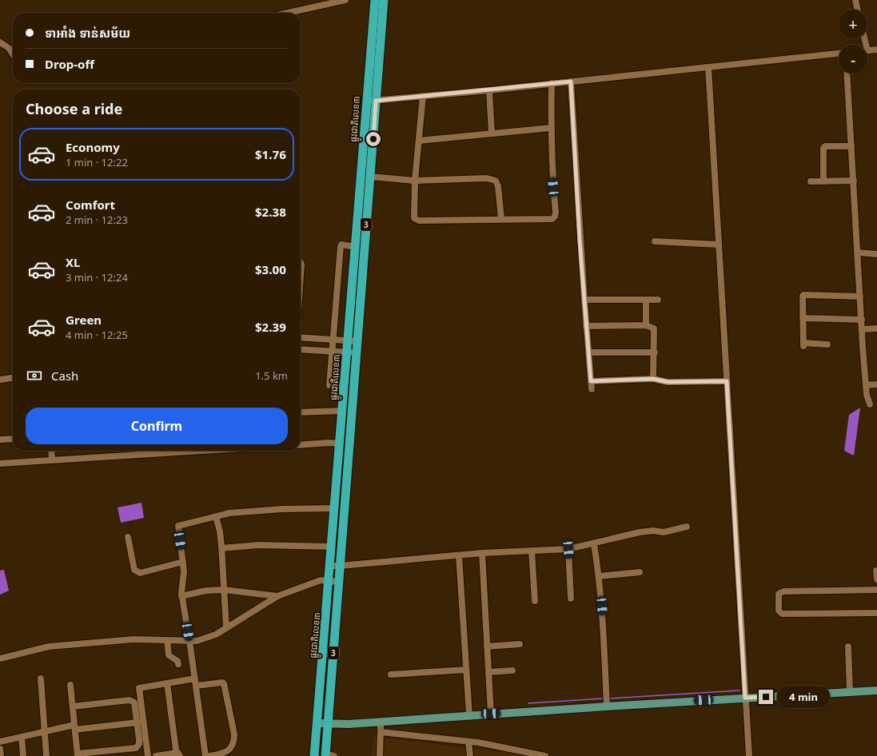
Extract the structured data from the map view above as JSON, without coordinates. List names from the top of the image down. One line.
{"streets":{"highway":["ផ្លូវជាតិលេខ៣","3"]},"page":{"map_buttons":["+","−"],"banner":["ទាអាំង ទាន់សម័យ","Drop-off"],"heading":"Choose a ride","list":[{"name":"Economy","note":"1 min · 12:22","value":"$1.76"},{"name":"Comfort","note":"2 min · 12:23","value":"$2.38"},{"name":"XL","note":"3 min · 12:24","value":"$3.00"},{"name":"Green","note":"4 min · 12:25","value":"$2.39"}],"pay":["Cash","1.5 km"],"buttons":"Confirm","bubble":"4 min"}}
